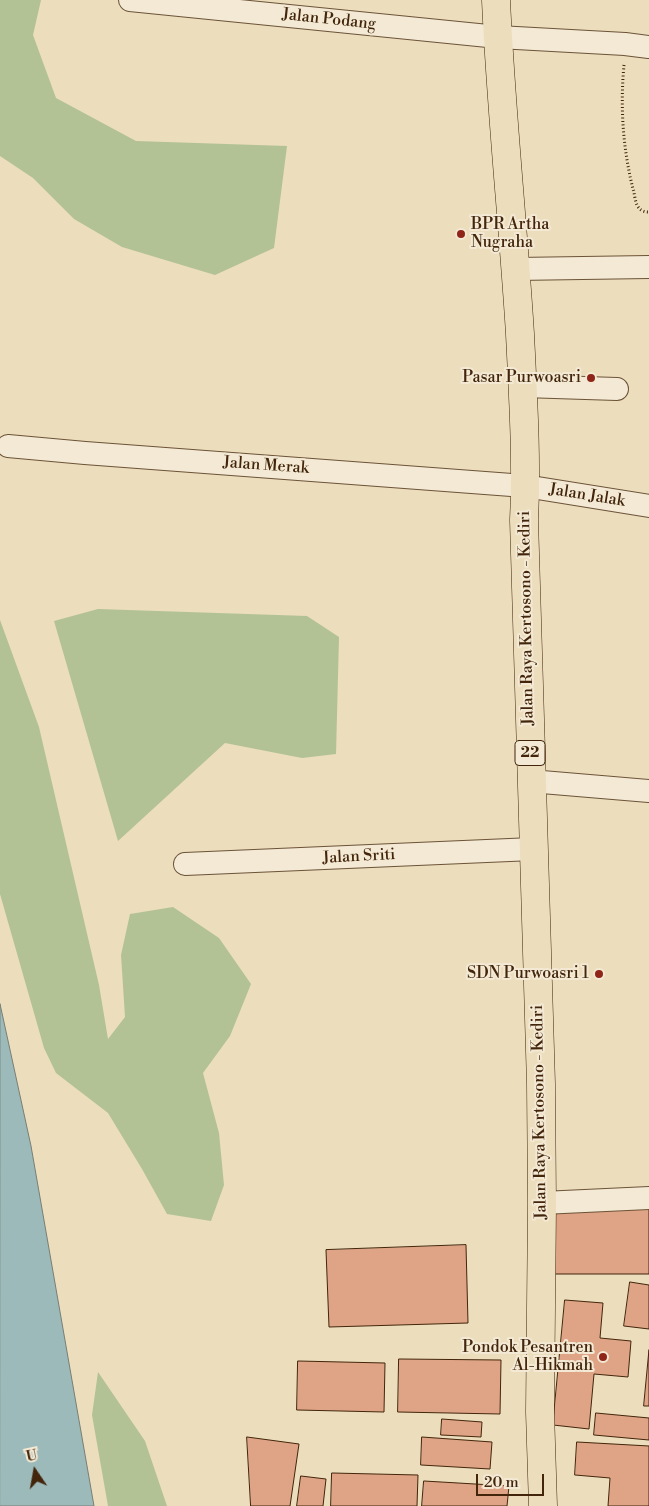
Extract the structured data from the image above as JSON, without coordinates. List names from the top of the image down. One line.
{"streets":{"highway":["Jalan Raya Kertosono - Kediri","22"],"street":["Jalan Podang","Jalan Merak","Jalan Jalak","Jalan Sriti"]},"crossings":[["Jalan Podang","Jalan Raya Kertosono - Kediri"],["Jalan Merak","Jalan Jalak"],["Jalan Merak","Jalan Raya Kertosono - Kediri"],["Jalan Jalak","Jalan Raya Kertosono - Kediri"],["Jalan Raya Kertosono - Kediri","Jalan Sriti"]],"places":["BPR Artha Nugraha","Pasar Purwoasri","SDN Purwoasri 1","Pondok Pesantren Al-Hikmah"],"scale_bar":"20 m","north":"top"}
